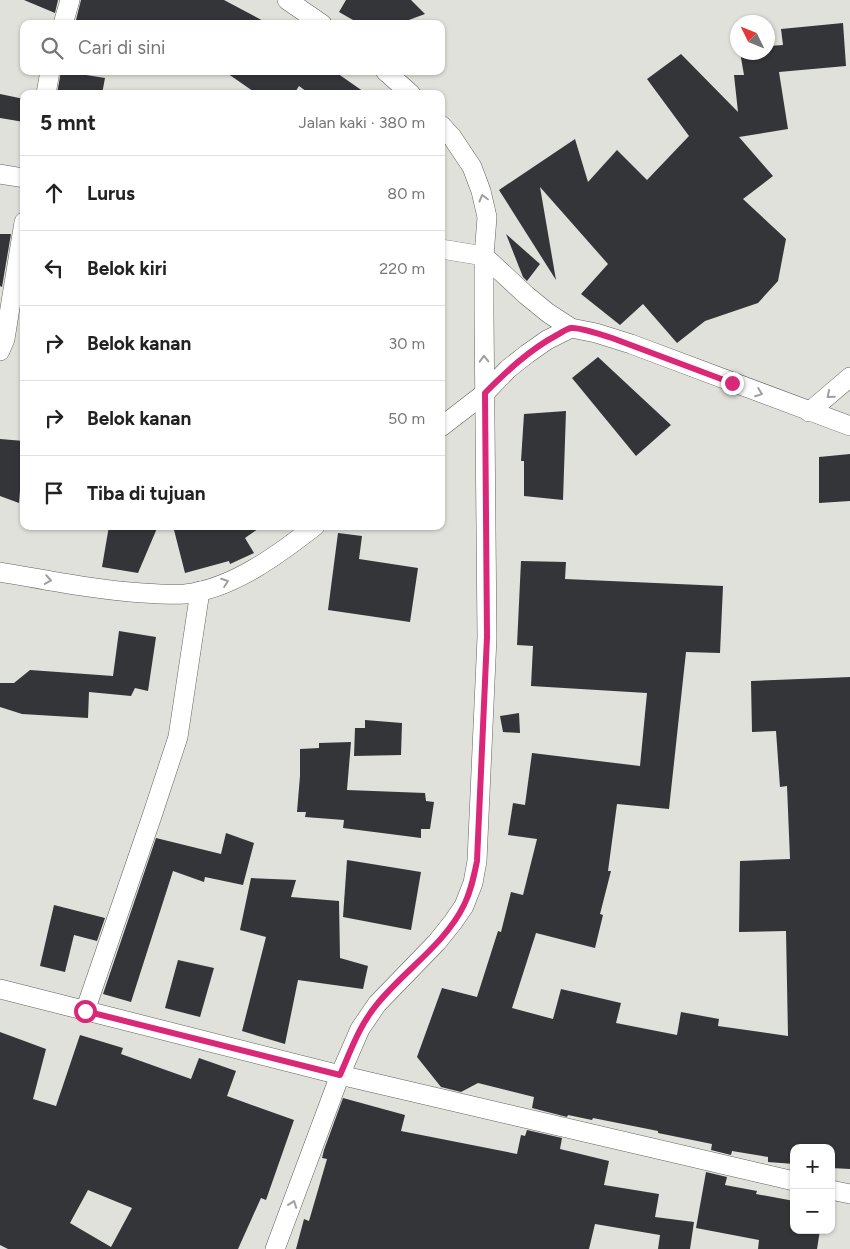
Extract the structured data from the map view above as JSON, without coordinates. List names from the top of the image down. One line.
{"north":"top left","page":{"search":"Cari di sini","heading":["5 mnt","Jalan kaki · 380 m"],"list":[["Lurus","80 m"],["Belok kiri","220 m"],["Belok kanan","30 m"],["Belok kanan","50 m"],"Tiba di tujuan"],"map_buttons":["+","−"]}}
